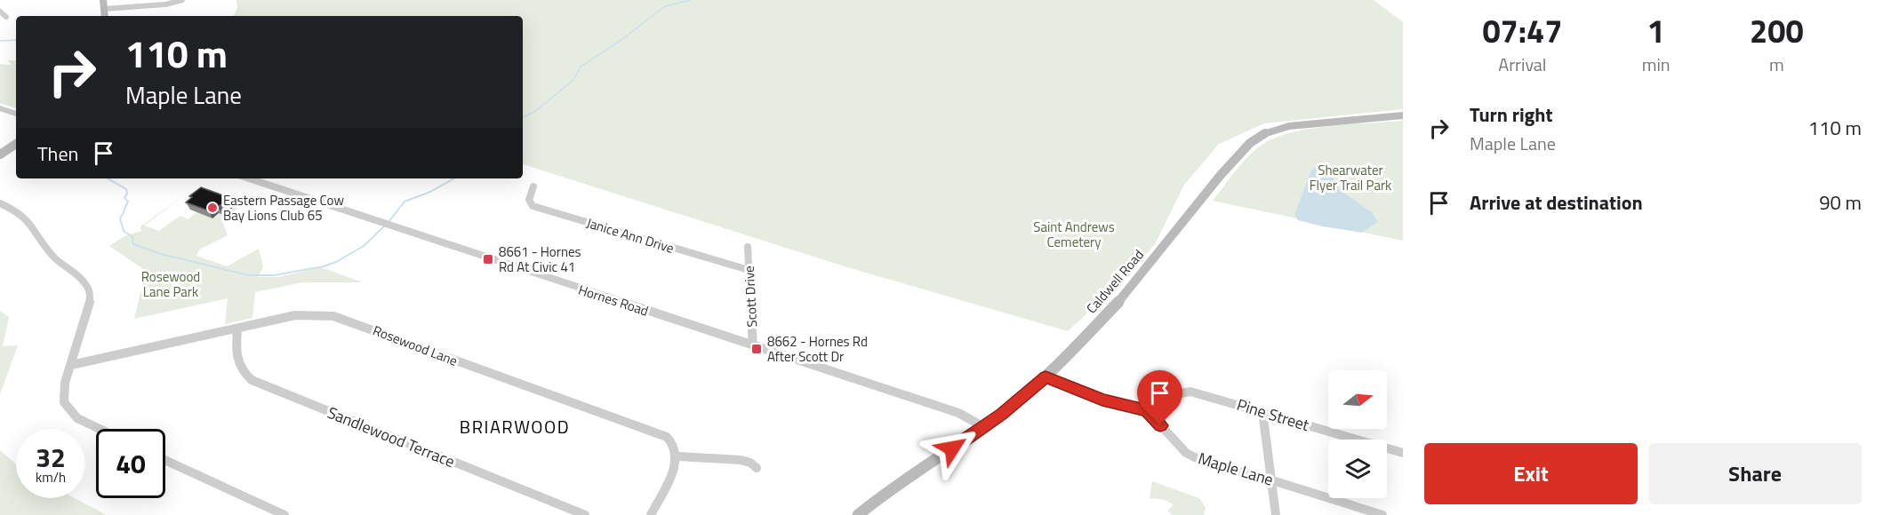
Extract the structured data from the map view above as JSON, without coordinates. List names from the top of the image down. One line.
{"streets":{"street":["Janice Ann Drive","Caldwell Road","Scott Drive","Hornes Road","Rosewood Lane","Pine Street","Sandlewood Terrace","Maple Lane"]},"crossings":[["Janice Ann Drive","Scott Drive"],["Caldwell Road","Hornes Road"],["Scott Drive","Hornes Road"],["Rosewood Lane","Sandlewood Terrace"],["Pine Street","Maple Lane"]],"districts":["BRIARWOOD"],"parks":["Shearwater Flyer Trail Park","Saint Andrews Cemetery","Rosewood Lane Park"],"places":{"other":["Eastern Passage Cow Bay Lions Club 65"],"transit":["8661 - Hornes Rd At Civic 41","8662 - Hornes Rd After Scott Dr"]},"north":"right","page":{"eta":["07:47","Arrival","1","min","200","m"],"turn":["110 m","Maple Lane"],"list":[{"name":"Turn right","note":"Maple Lane","value":"110 m"},{"name":"Arrive at destination","value":"90 m"}],"then":"Then","speed":"32 km/h","limit":"40","buttons":["Exit","Share"]}}
